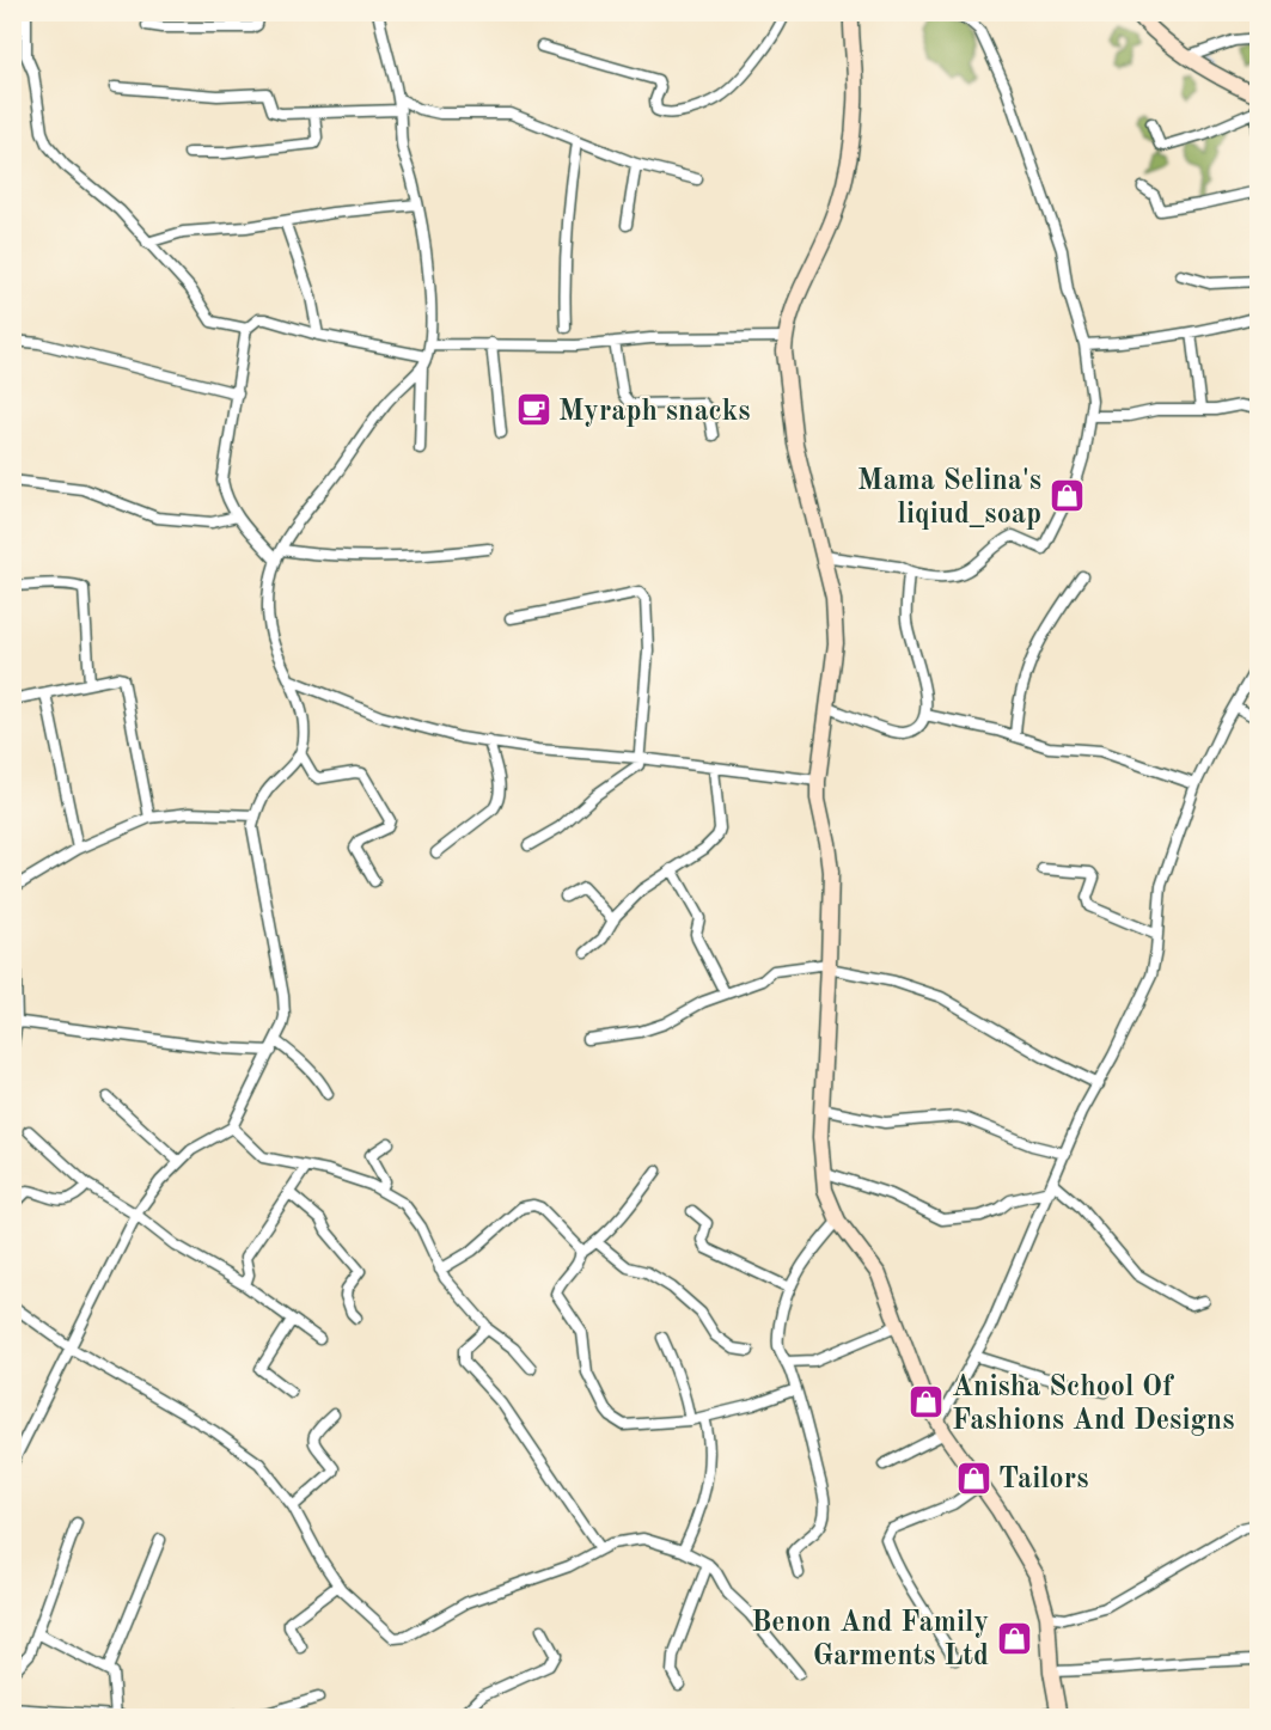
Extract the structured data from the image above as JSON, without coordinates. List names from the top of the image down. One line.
{"places":{"cafe":["Myraph snacks"],"shop":["Mama Selina's liqiud_soap","Anisha School Of Fashions And Designs","Tailors","Benon And Family Garments Ltd"]}}
